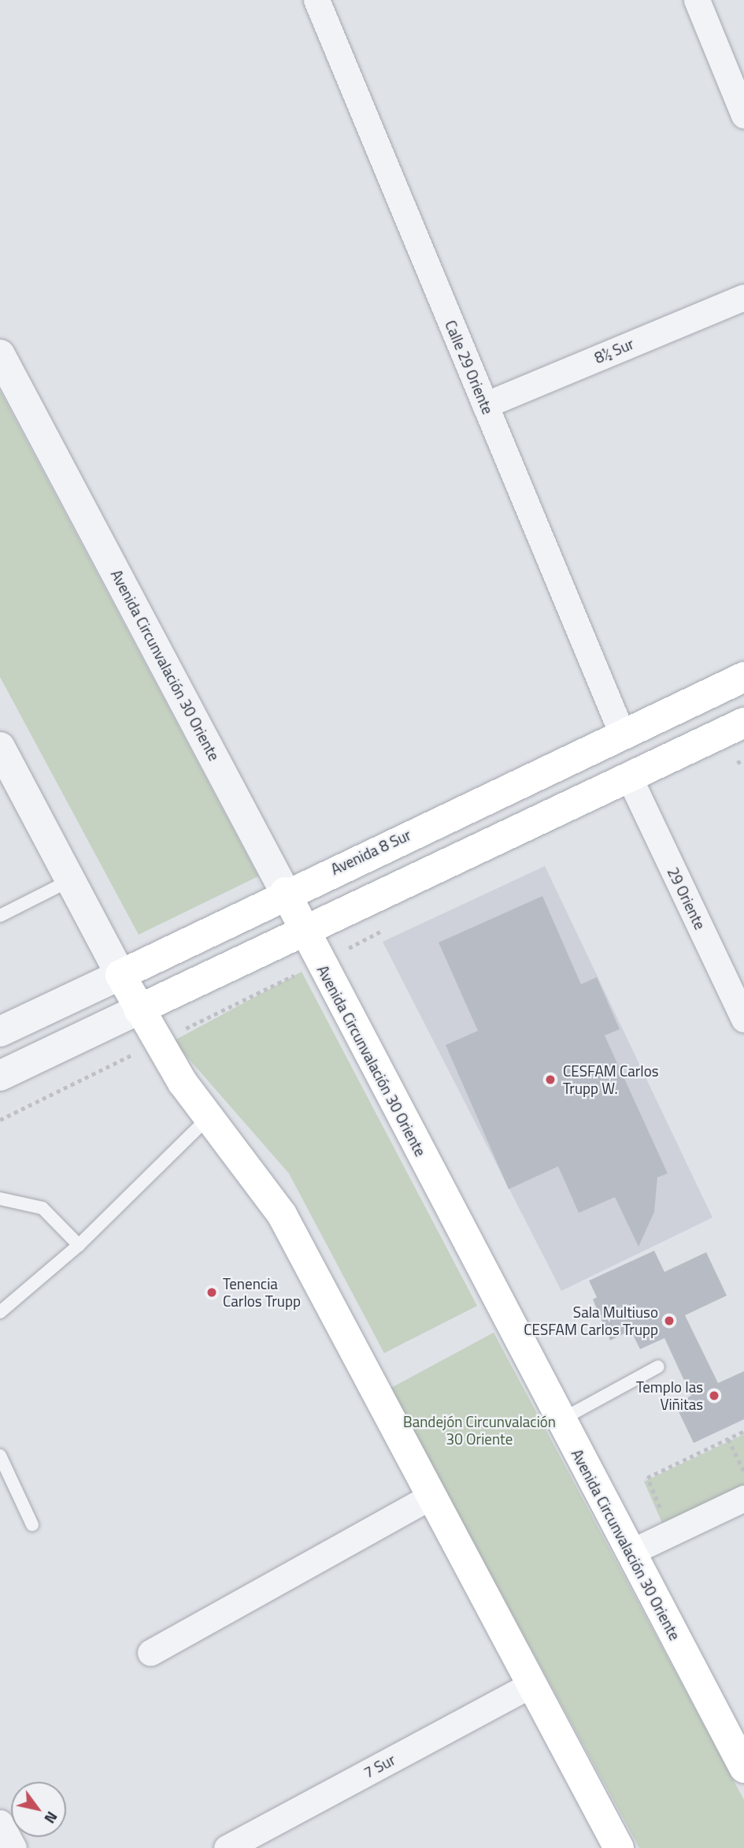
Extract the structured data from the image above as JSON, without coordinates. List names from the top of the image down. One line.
{"streets":{"main road":["Avenida Circunvalación 30 Oriente","Avenida 8 Sur"],"street":["8½ Sur","Calle 29 Oriente","29 Oriente","7 Sur"]},"crossings":[["8½ Sur","Calle 29 Oriente"],["Calle 29 Oriente","Avenida 8 Sur"],["Avenida Circunvalación 30 Oriente","Avenida 8 Sur"]],"parks":["Bandejón Circunvalación 30 Oriente"],"places":["CESFAM Carlos Trupp W.","Tenencia Carlos Trupp","Sala Multiuso CESFAM Carlos Trupp","Templo las Viñitas"],"north":"bottom right"}
